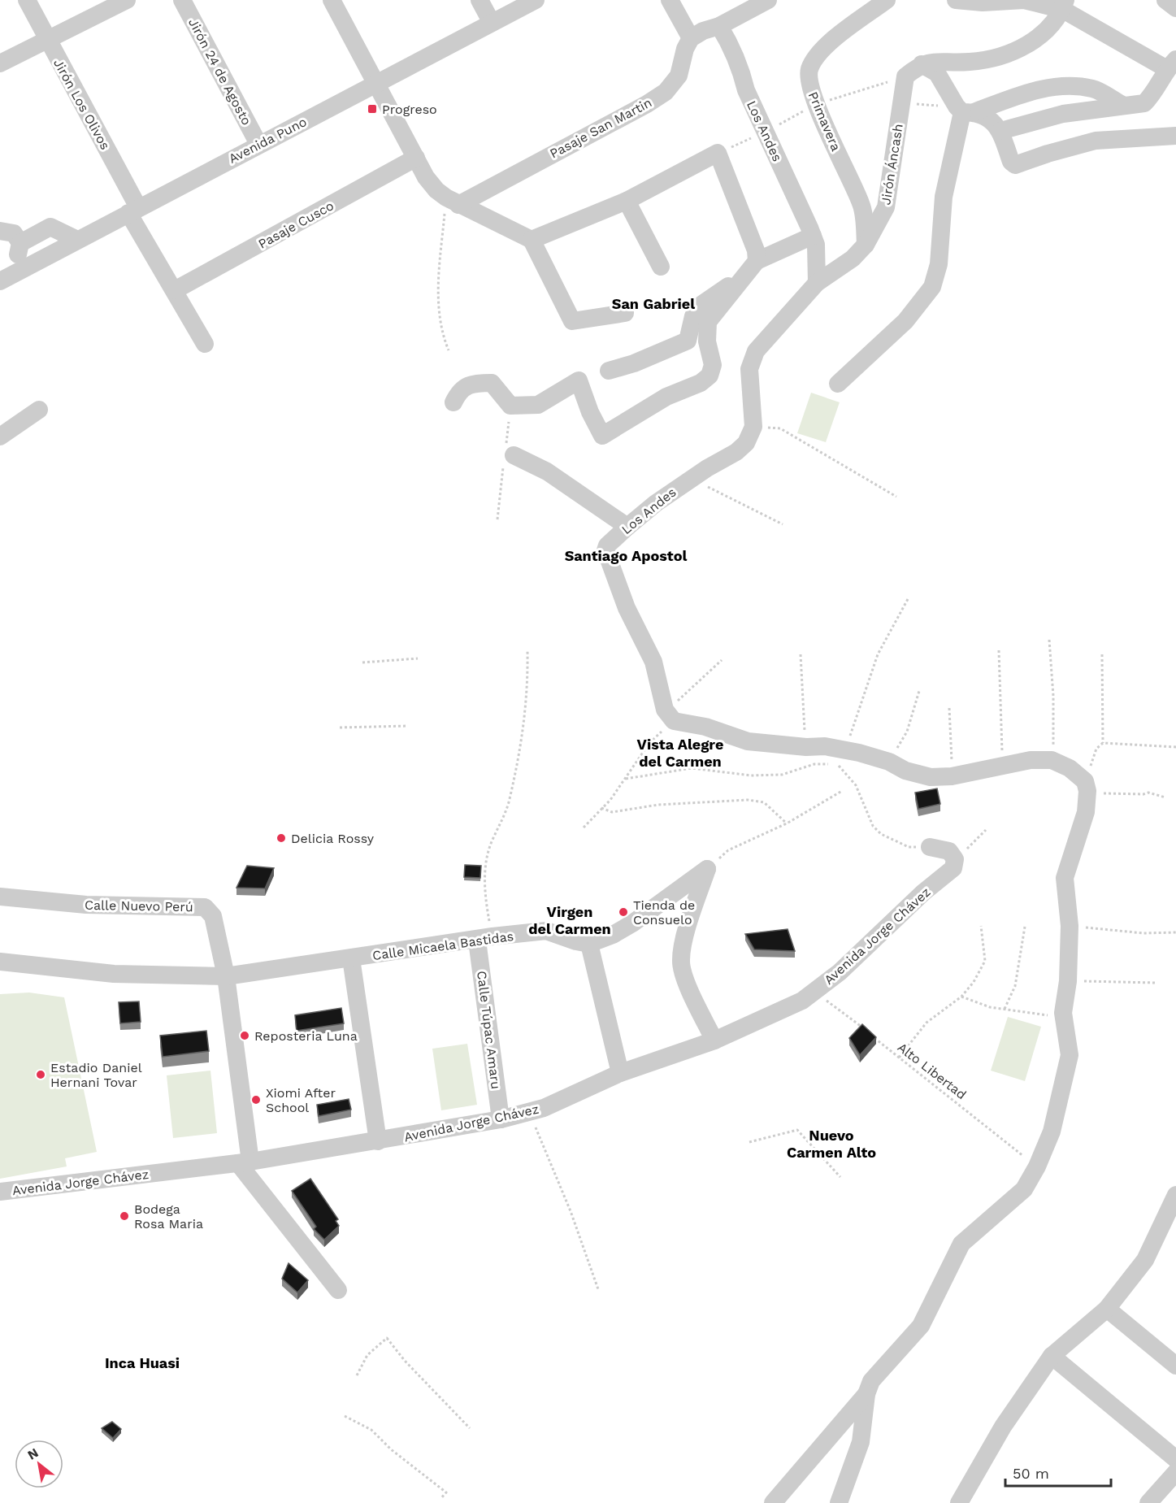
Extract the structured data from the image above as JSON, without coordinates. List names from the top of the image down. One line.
{"streets":{"street":["Jirón 24 de Agosto","Jirón Los Olivos","Primavera","Pasaje San Martin","Los Andes","Avenida Puno","Jirón Áncash","Pasaje Cusco","Calle Nuevo Perú","Avenida Jorge Chávez","Calle Micaela Bastidas","Calle Túpac Amaru"],"path":["Alto Libertad"]},"crossings":[["Jirón 24 de Agosto","Avenida Puno"],["Jirón Los Olivos","Avenida Puno"],["Jirón Los Olivos","Pasaje Cusco"],["Primavera","Jirón Áncash"],["Los Andes","Jirón Áncash"],["Calle Nuevo Perú","Avenida Jorge Chávez"],["Calle Nuevo Perú","Calle Micaela Bastidas"],["Avenida Jorge Chávez","Calle Túpac Amaru"],["Calle Micaela Bastidas","Calle Túpac Amaru"]],"districts":["San Gabriel","Santiago Apostol","Vista Alegre del Carmen","Virgen del Carmen","Nuevo Carmen Alto","Inca Huasi"],"places":{"transit":["Progreso"],"other":["Delicia Rossy","Tienda de Consuelo","Reposteria Luna","Estadio Daniel Hernani Tovar","Xiomi After School","Bodega Rosa Maria"]},"scale_bar":"50 m","north":"top left"}
